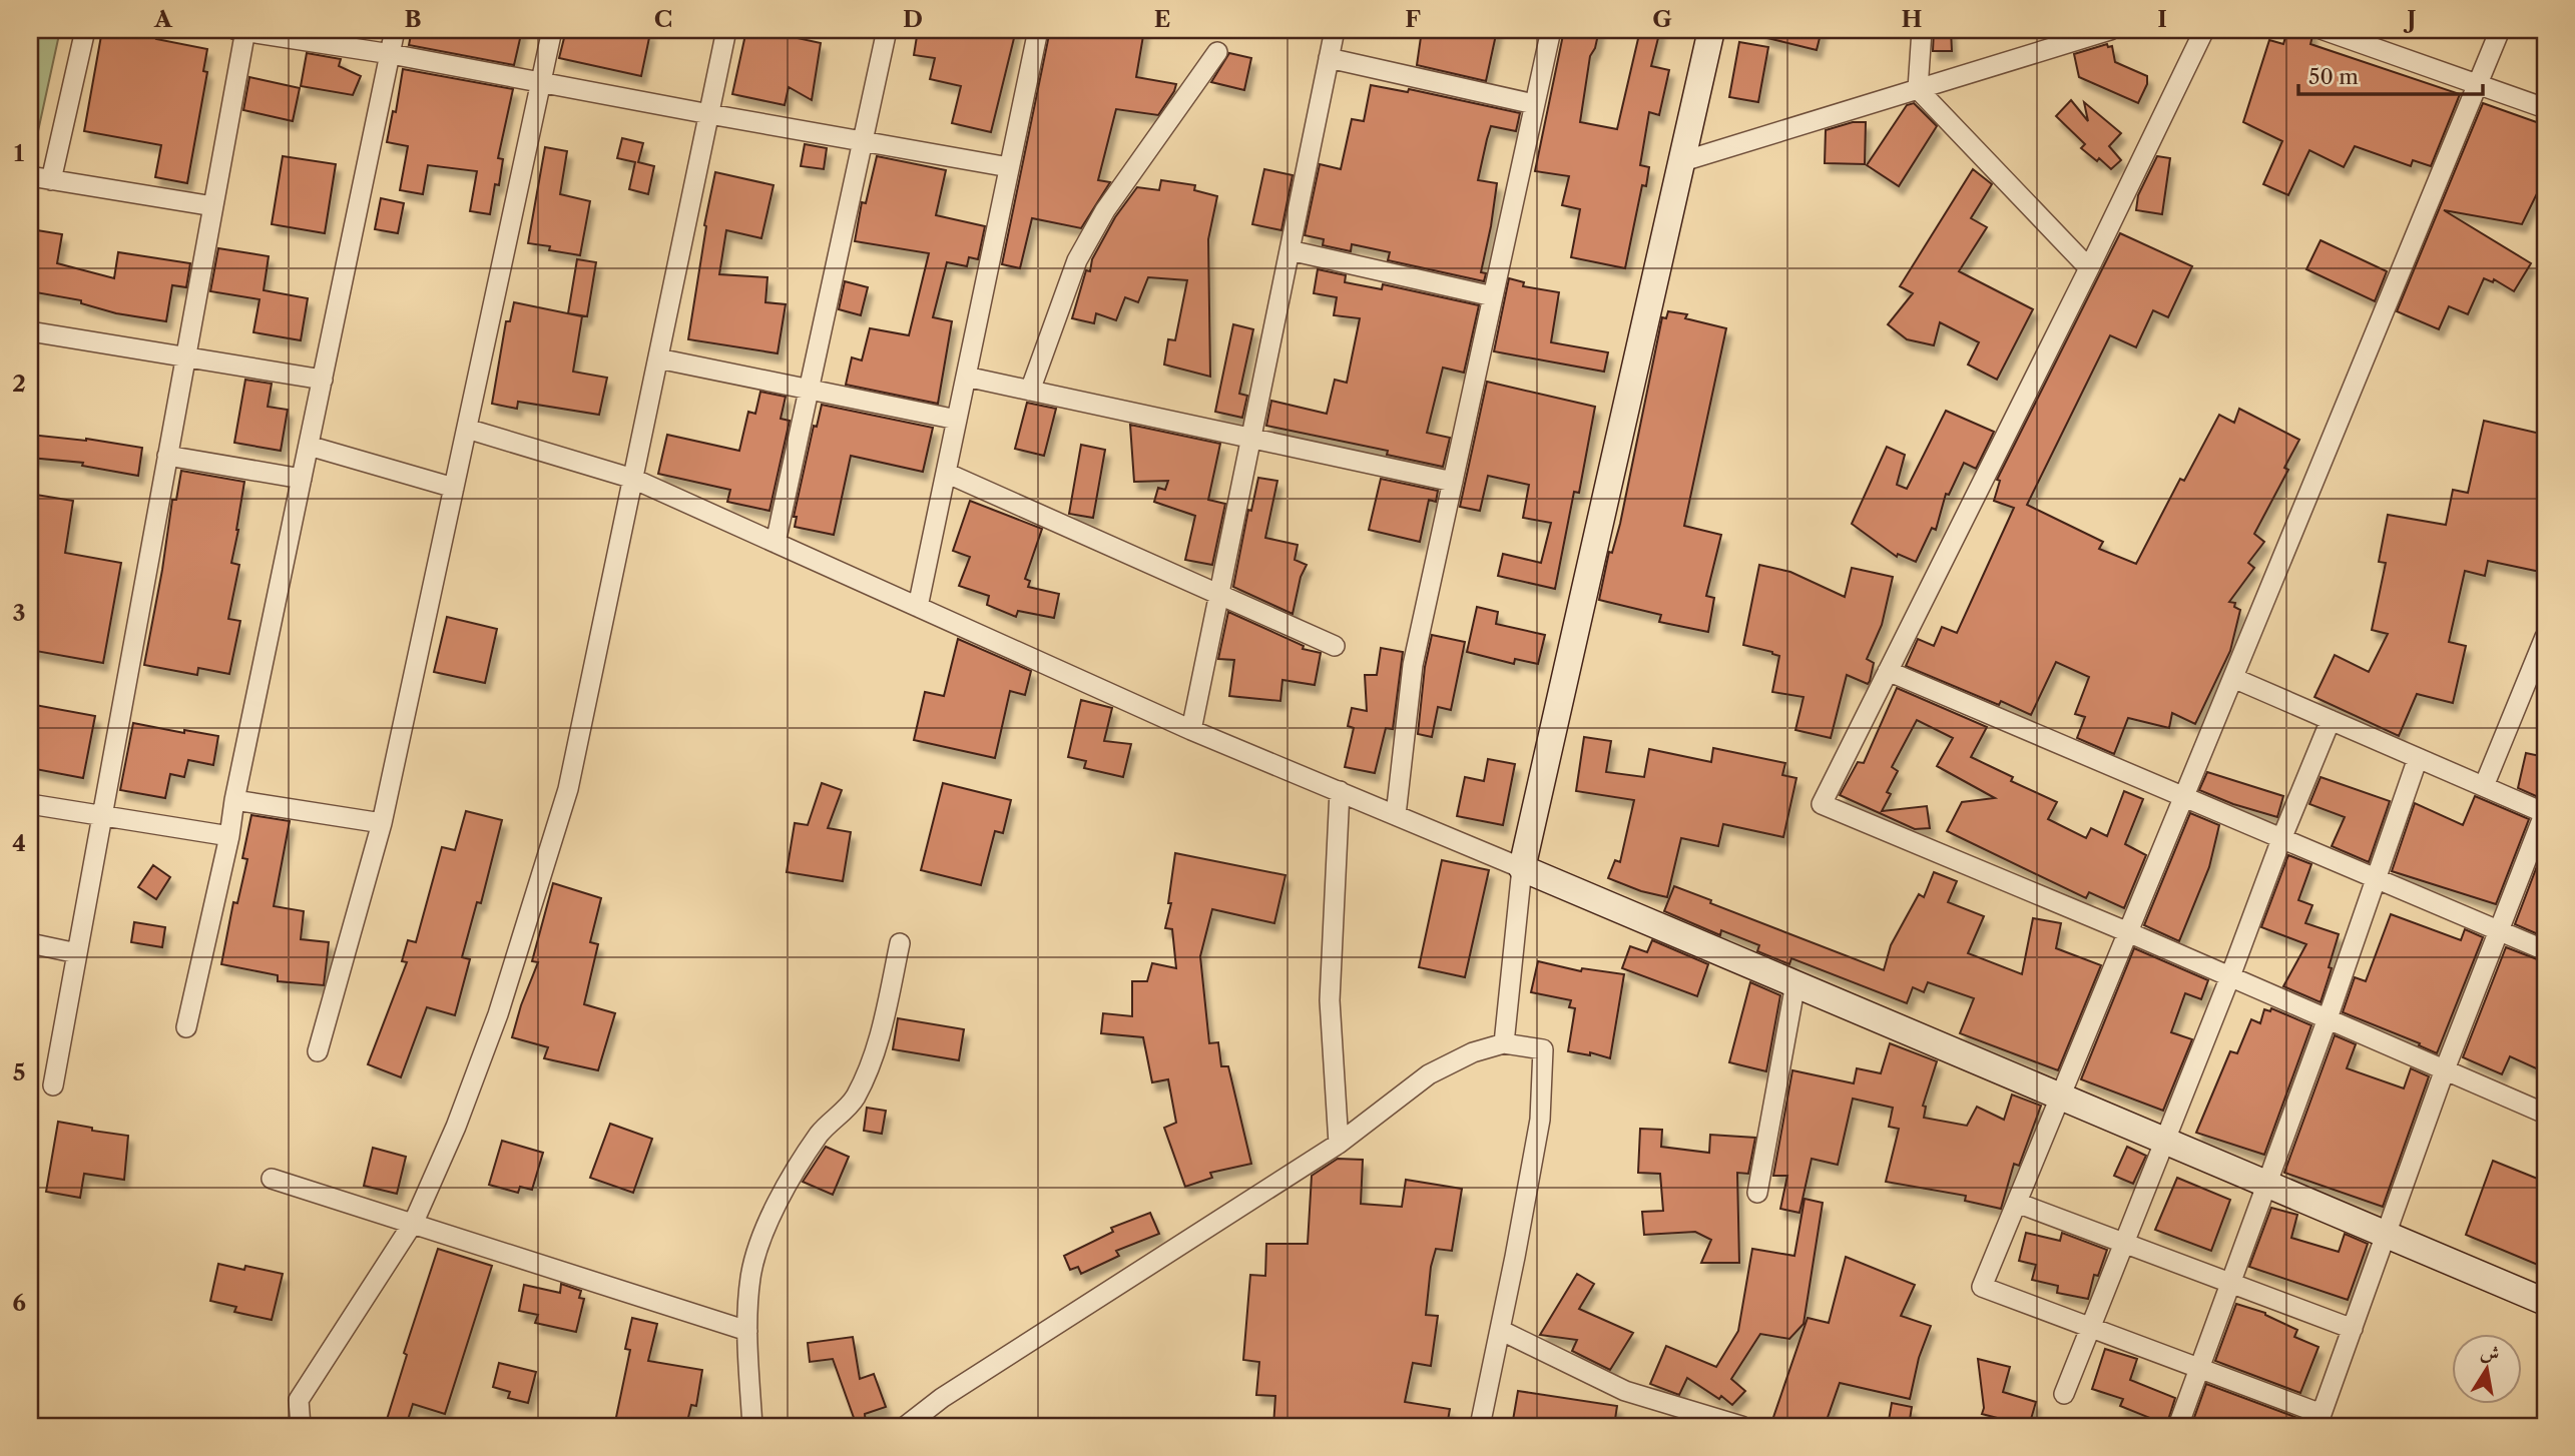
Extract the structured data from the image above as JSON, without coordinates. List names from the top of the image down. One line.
{"scale_bar":"50 m","north":"top","grid":{"columns":["A","B","C","D","E","F","G","H","I","J"],"rows":["1","2","3","4","5","6"]}}
